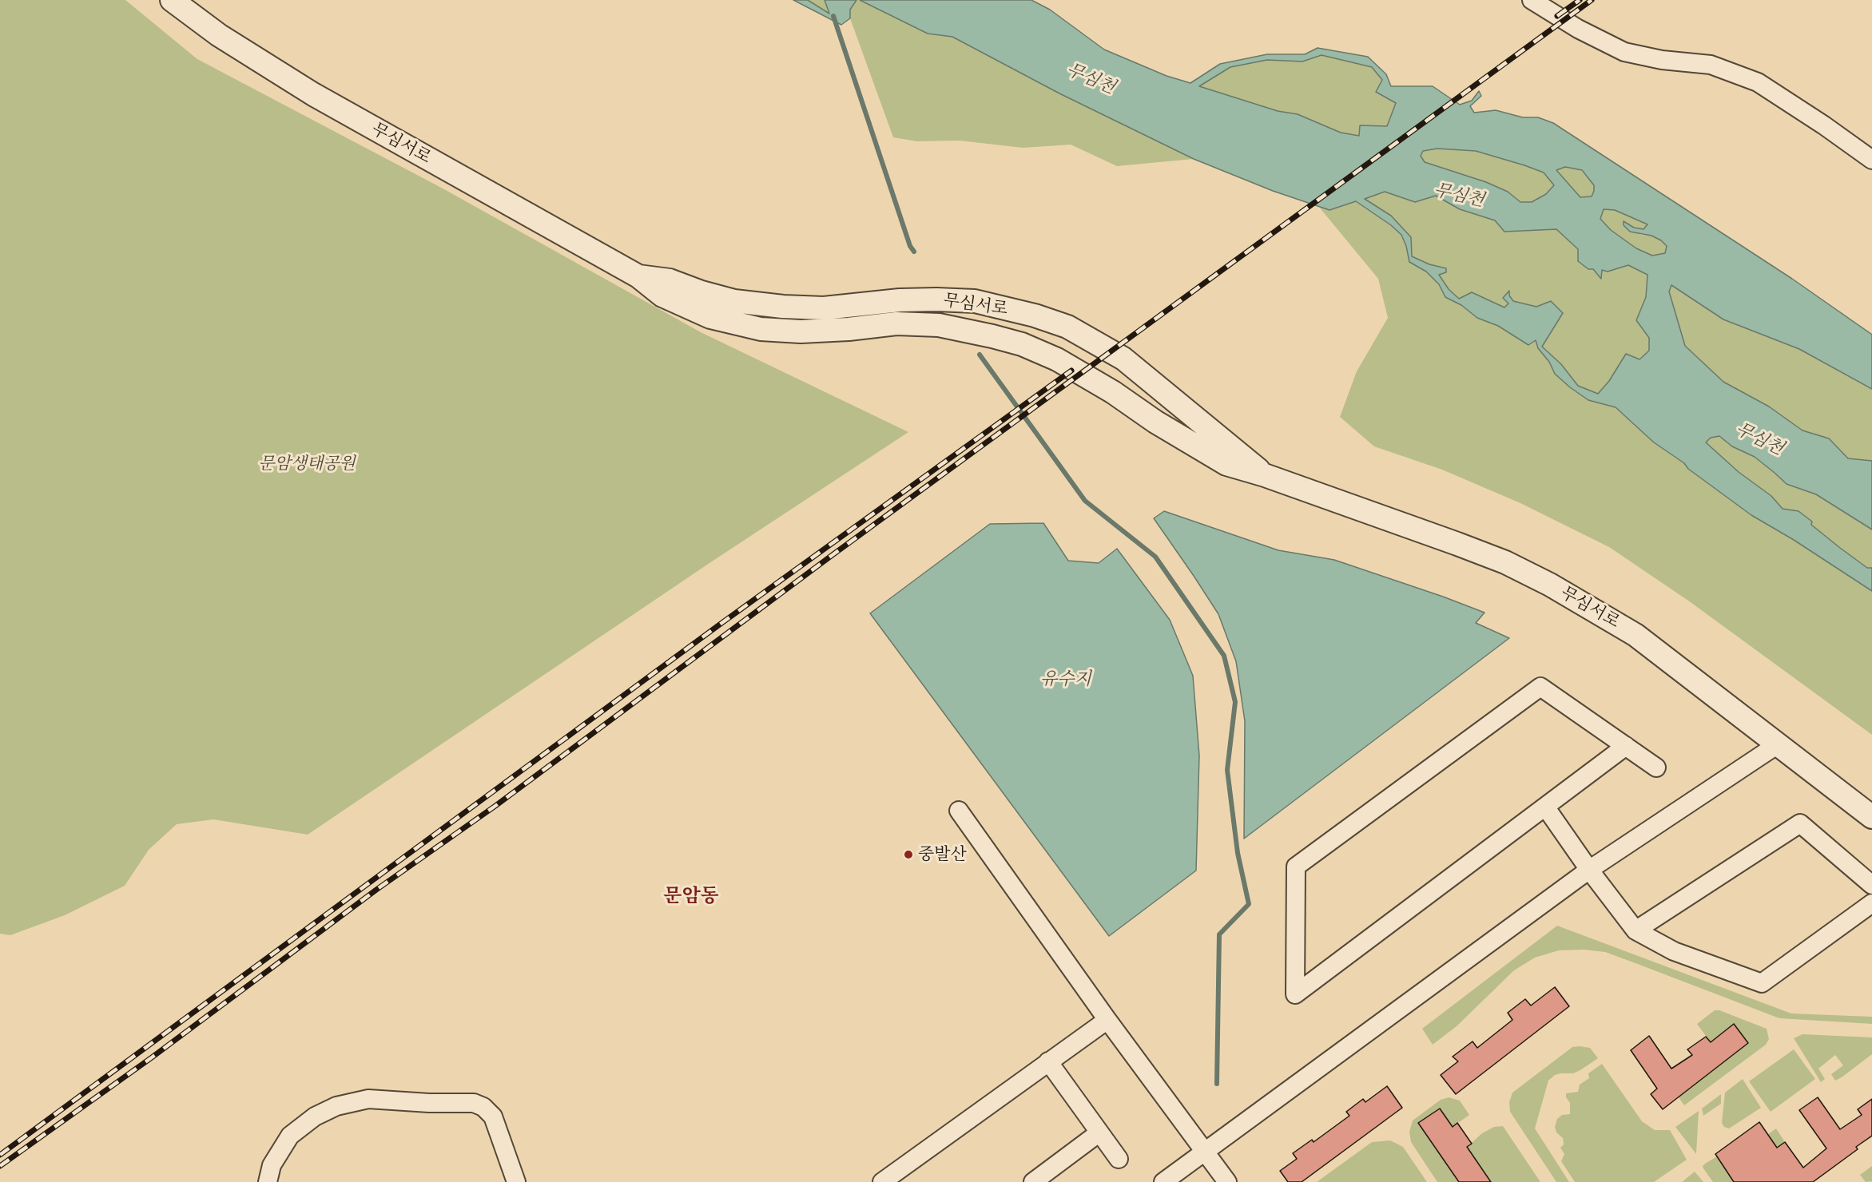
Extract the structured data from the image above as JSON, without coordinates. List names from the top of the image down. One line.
{"streets":{"street":["무심서로"]},"districts":["문암동"],"water":["무심천","유수지"],"parks":["문암생태공원"],"places":["중발산"]}
